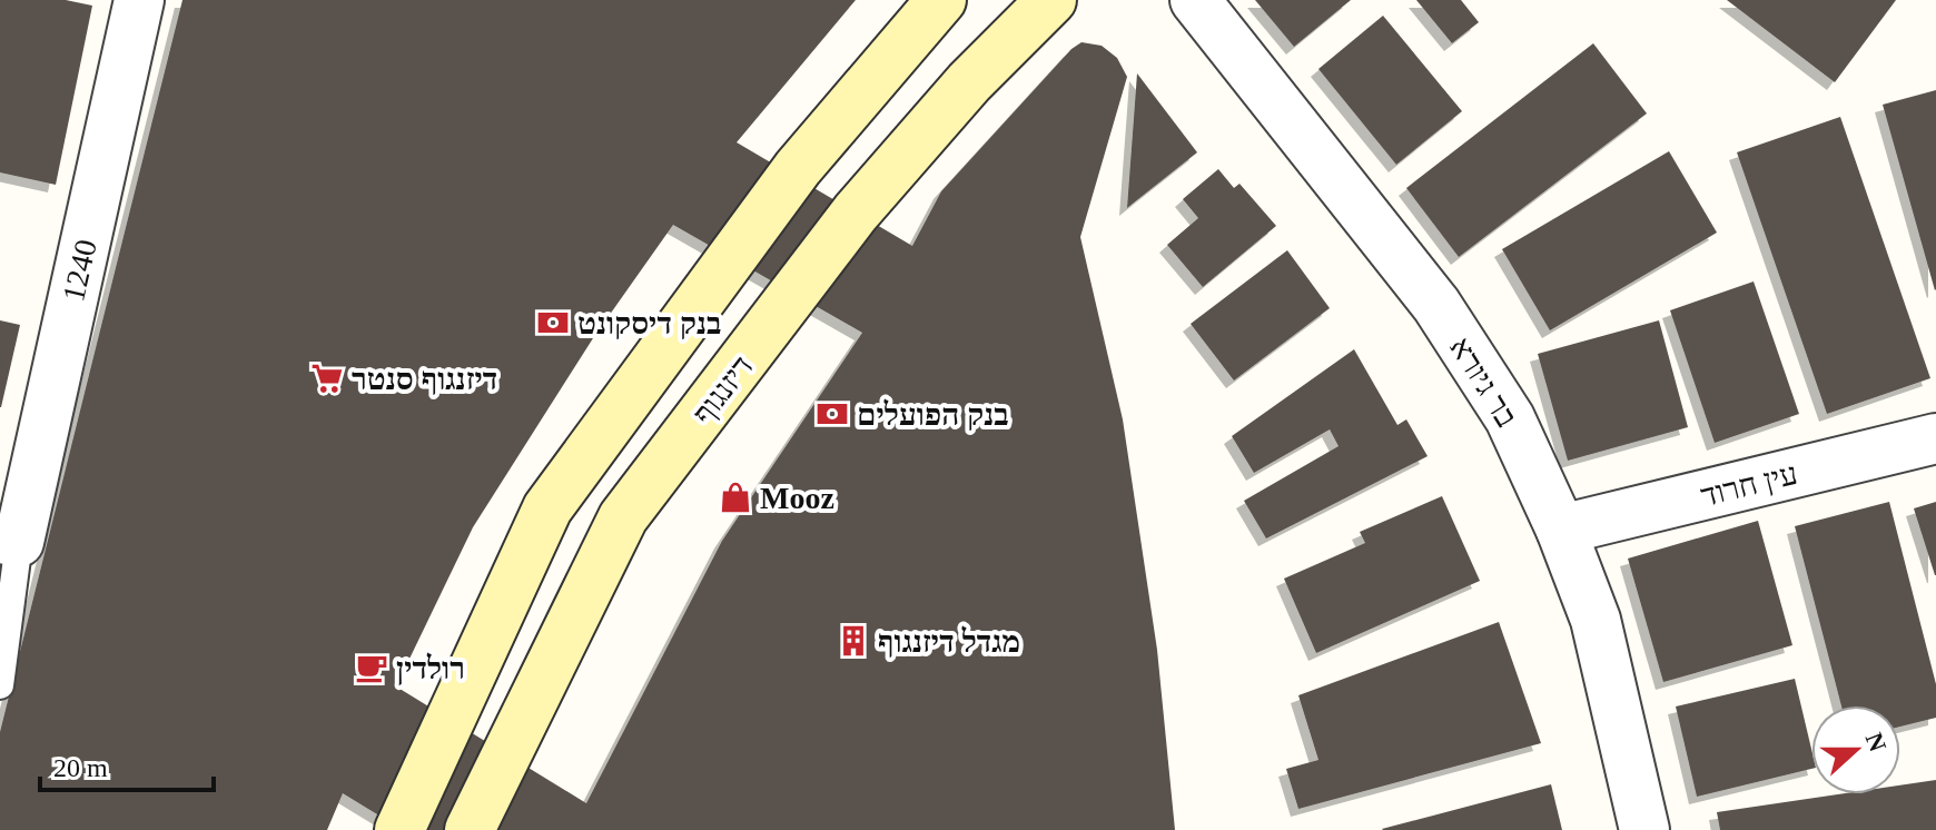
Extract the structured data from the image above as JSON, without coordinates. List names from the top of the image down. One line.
{"streets":{"street":["1240","בר גיורא","דיזנגוף","עין חרוד"]},"crossings":[["בר גיורא","עין חרוד"]],"places":{"bank":["בנק דיסקונט","בנק הפועלים"],"supermarket":["דיזנגוף סנטר"],"shop":["Mooz"],"building":["מגדל דיזנגוף"],"cafe":["רולדין"]},"scale_bar":"20 m","north":"right"}
